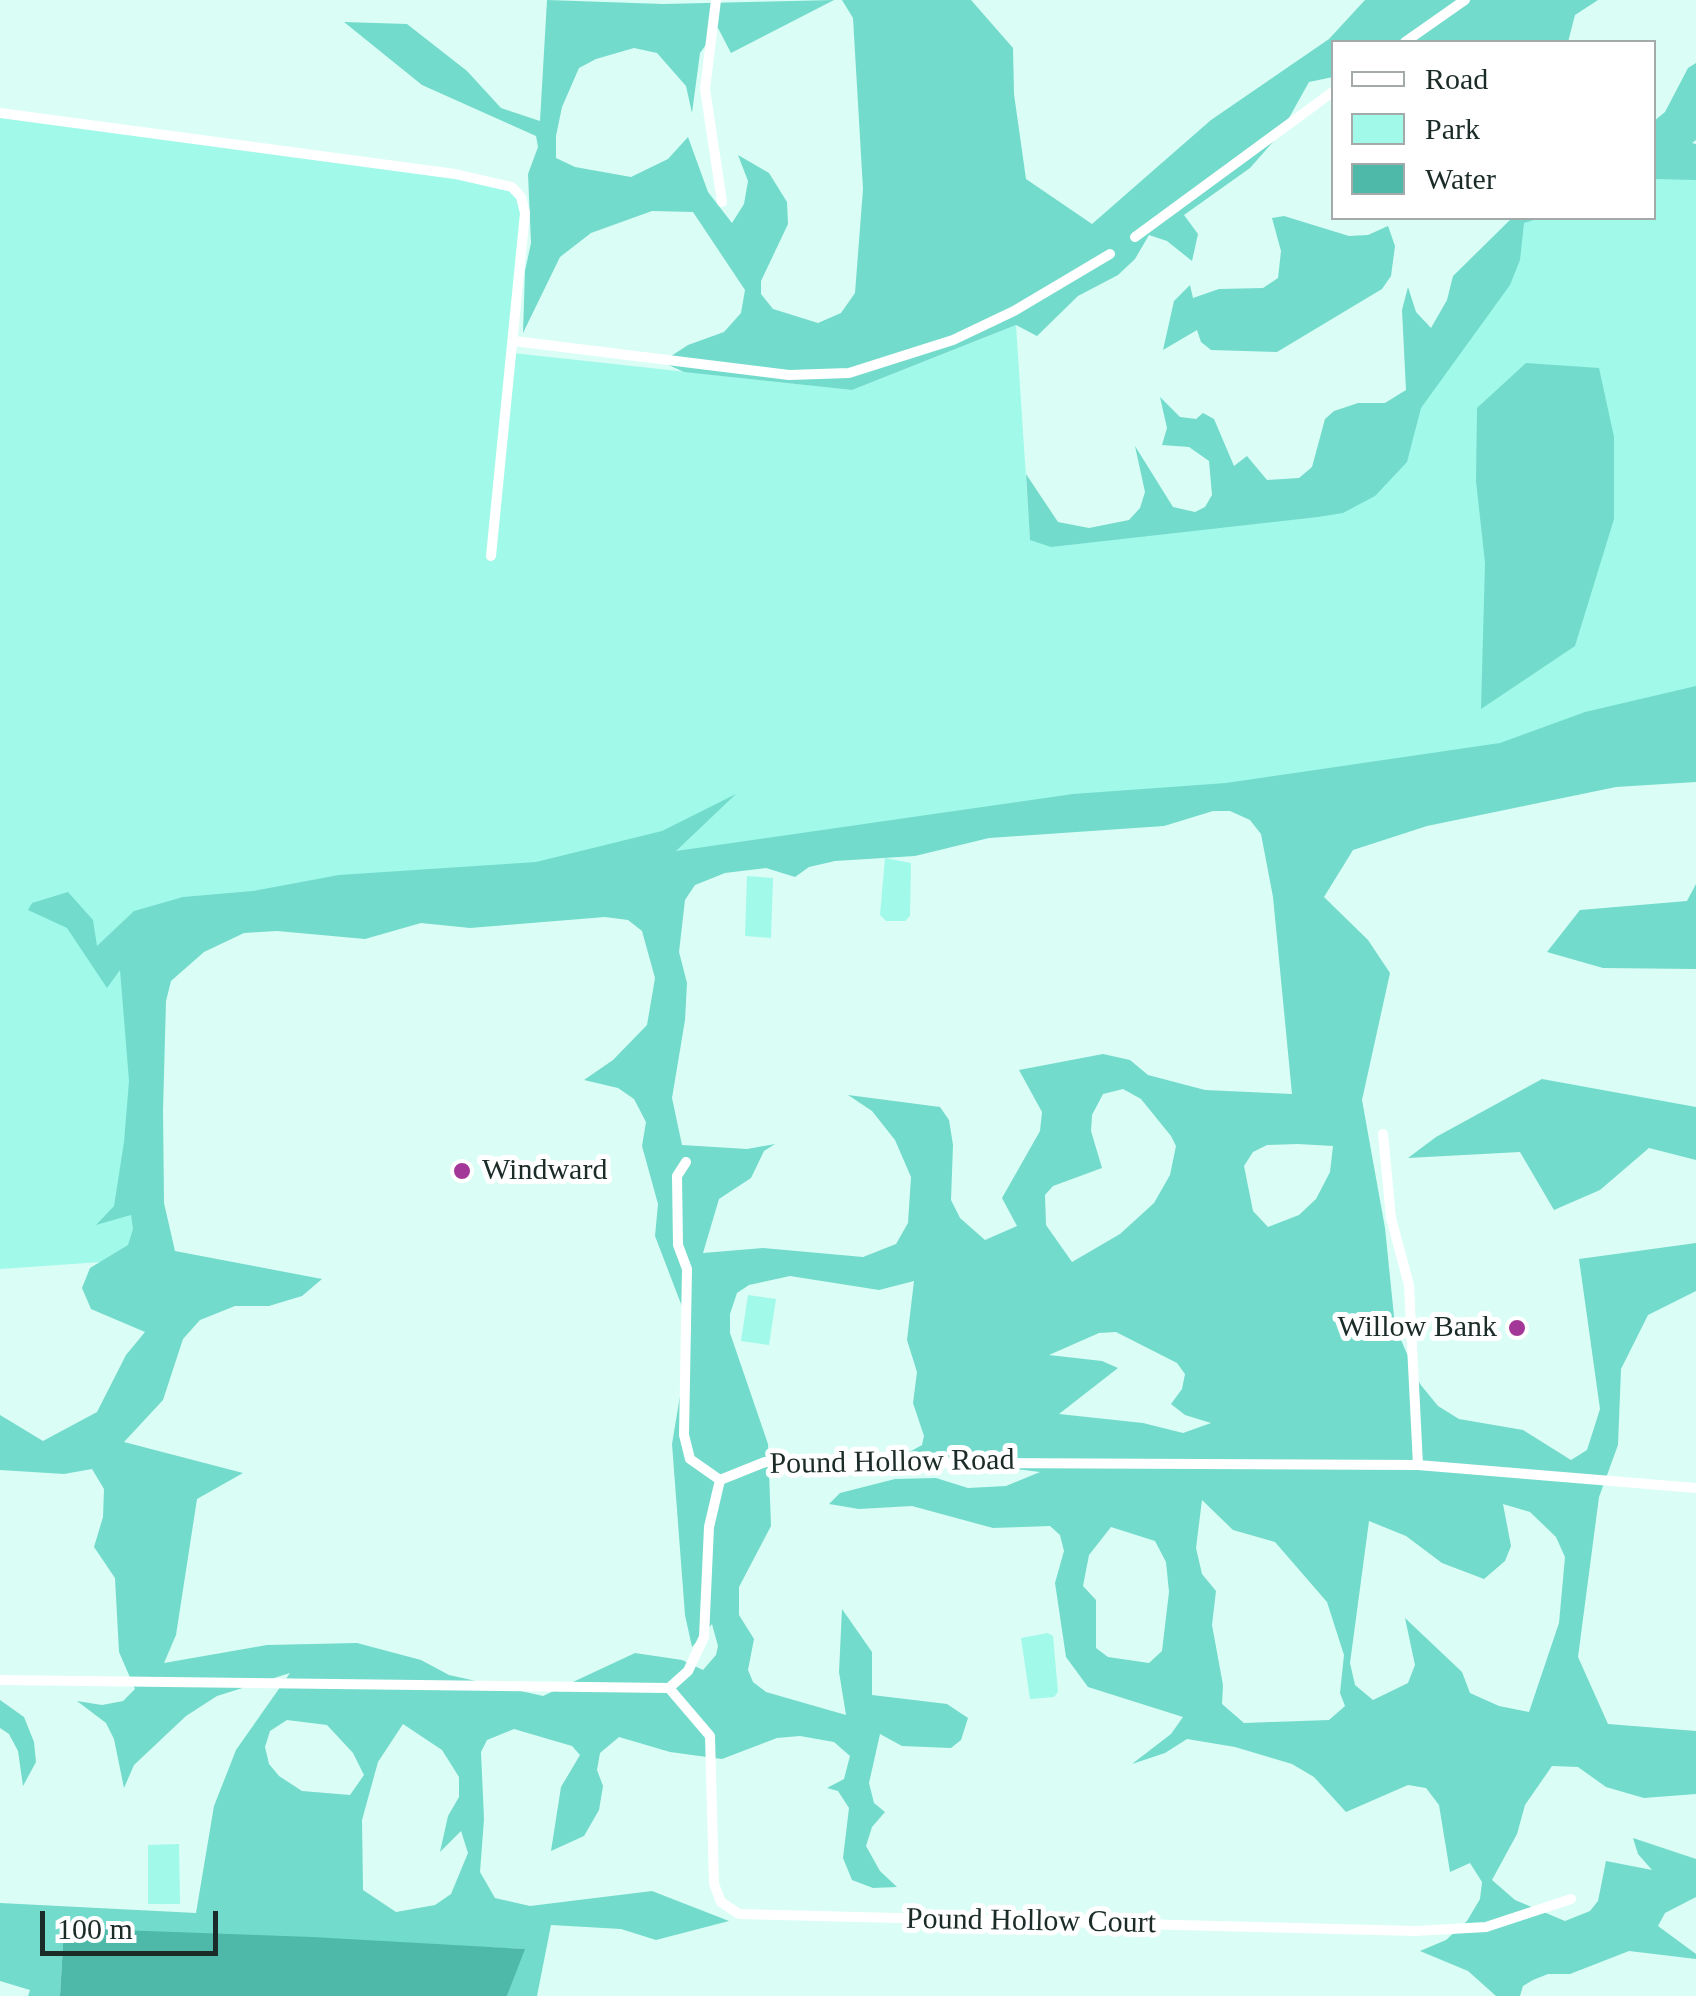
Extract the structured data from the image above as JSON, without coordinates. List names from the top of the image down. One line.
{"streets":{"street":["Pound Hollow Road","Pound Hollow Court"]},"places":["Windward","Willow Bank"],"legend":["Road","Park","Water"],"scale_bar":"100 m"}
